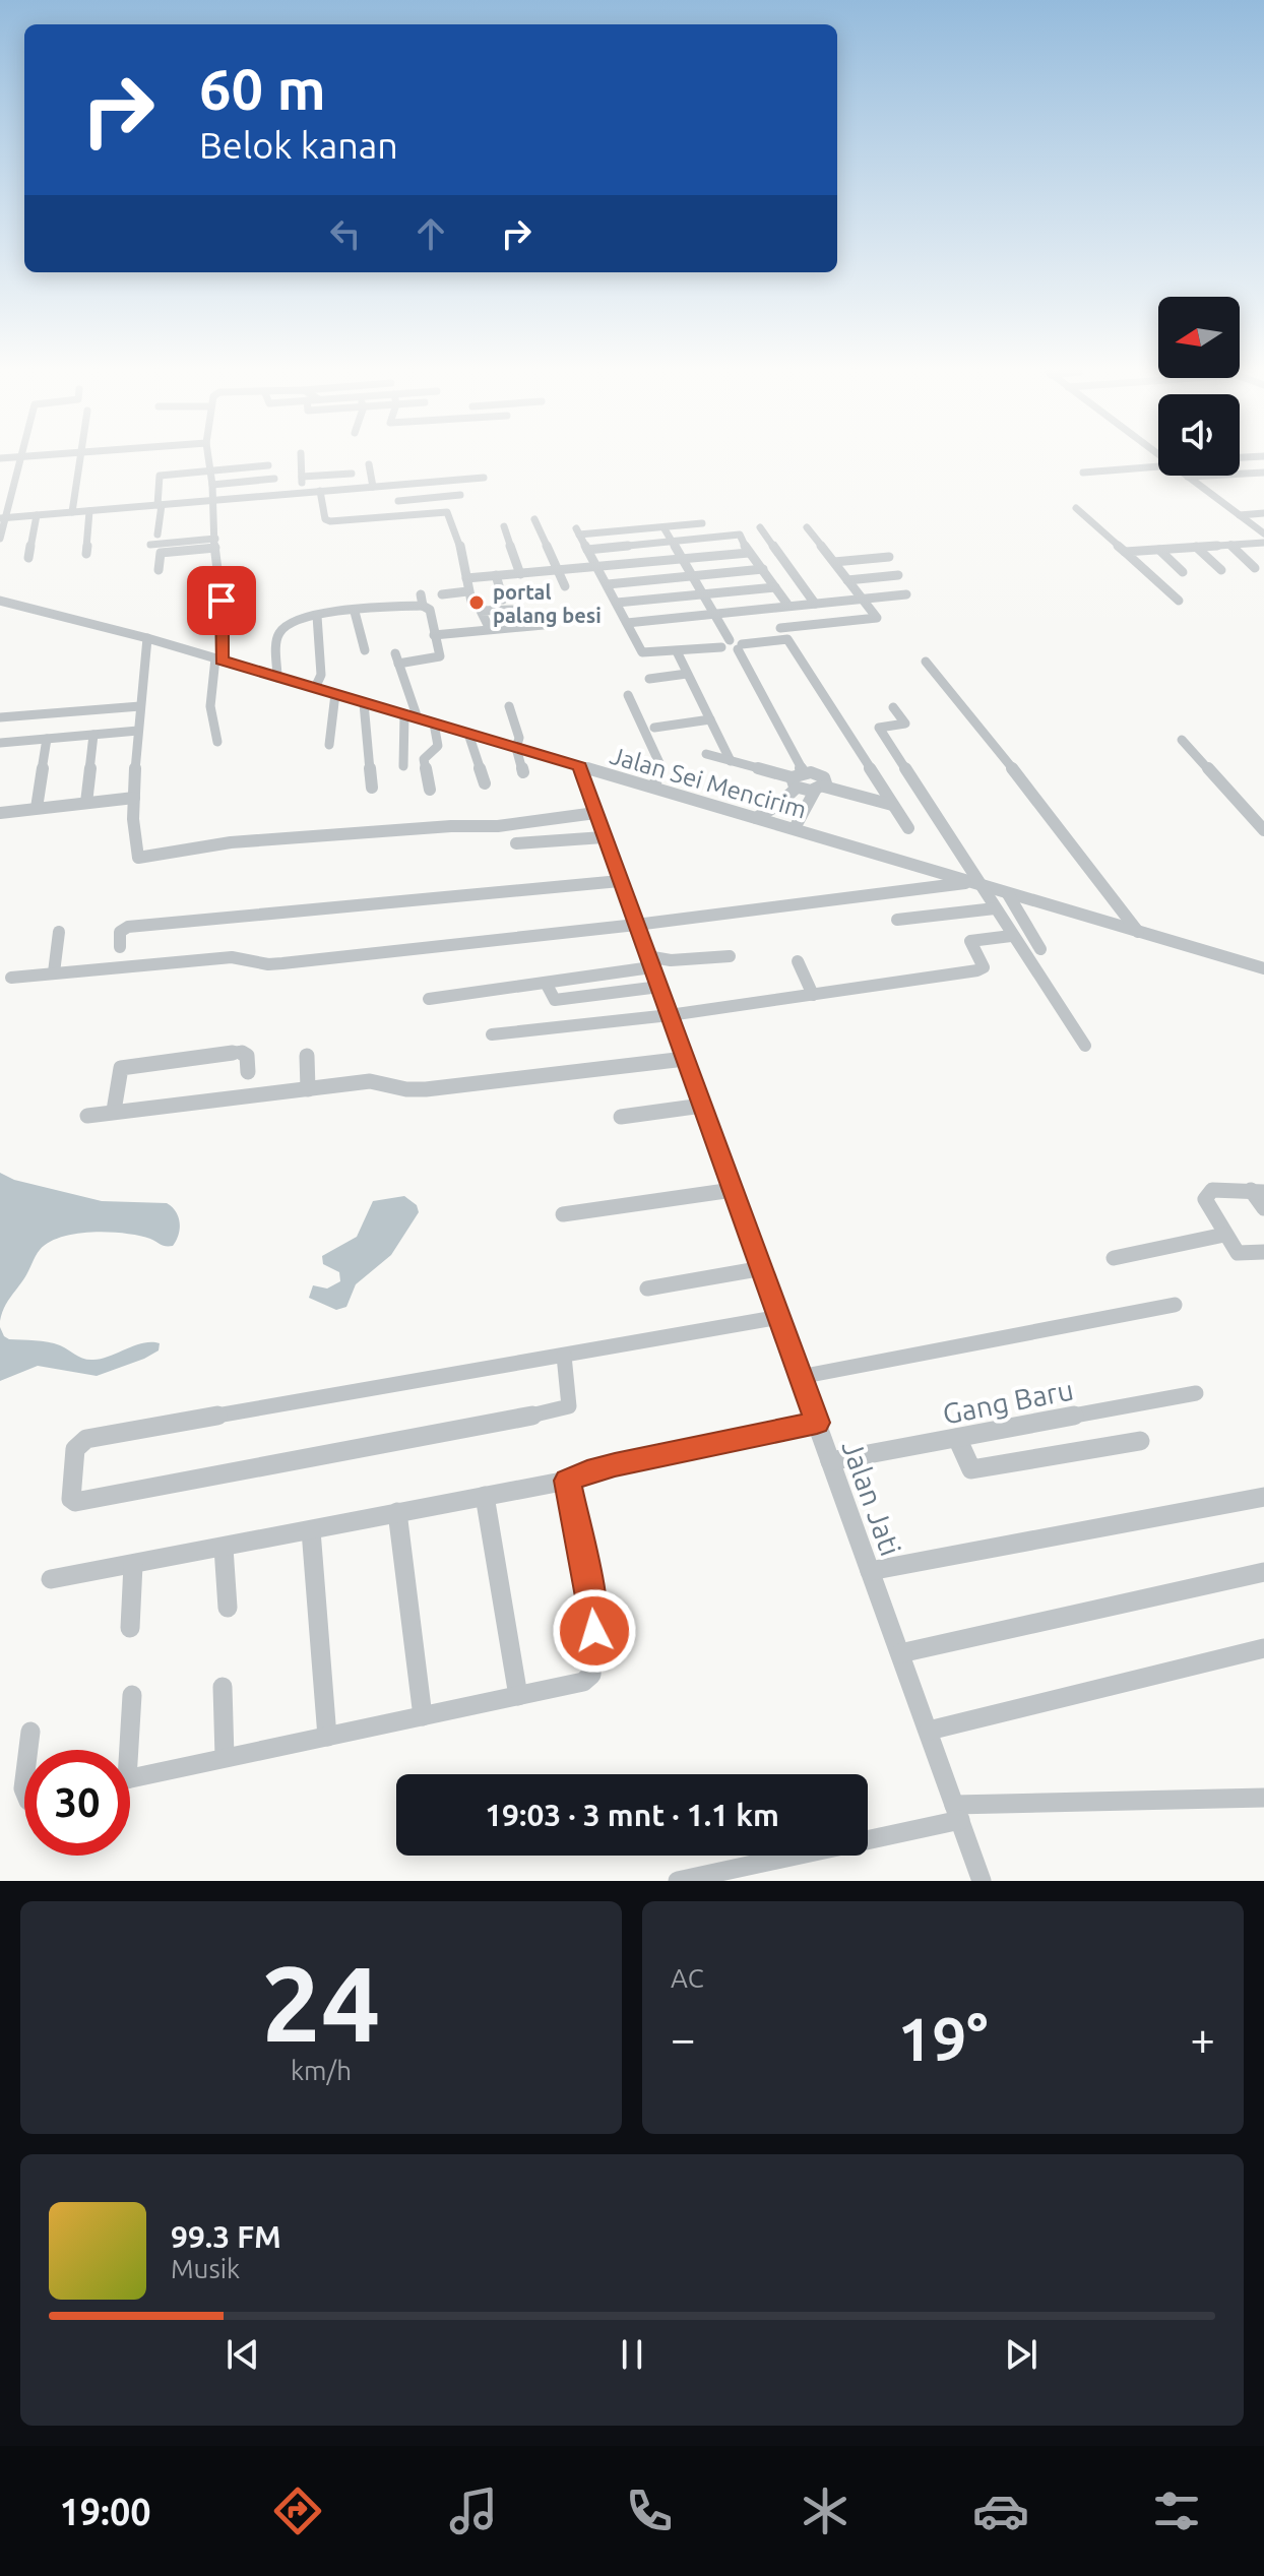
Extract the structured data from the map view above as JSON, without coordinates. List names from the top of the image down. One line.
{"streets":{"street":["Jalan Sei Mencirim","Gang Baru","Jalan Jati"]},"crossings":[["Jalan Sei Mencirim","Jalan Jati"],["Gang Baru","Jalan Jati"]],"places":["portal palang besi"],"north":"left","page":{"turn":["60 m","Belok kanan"],"limit":"30","trip":"19:03 · 3 mnt · 1.1 km","tile":[["24","km/h"],"AC"],"heat":["−","19°","+"],"song":["99.3 FM","Musik"],"tabs":"19:00"}}
